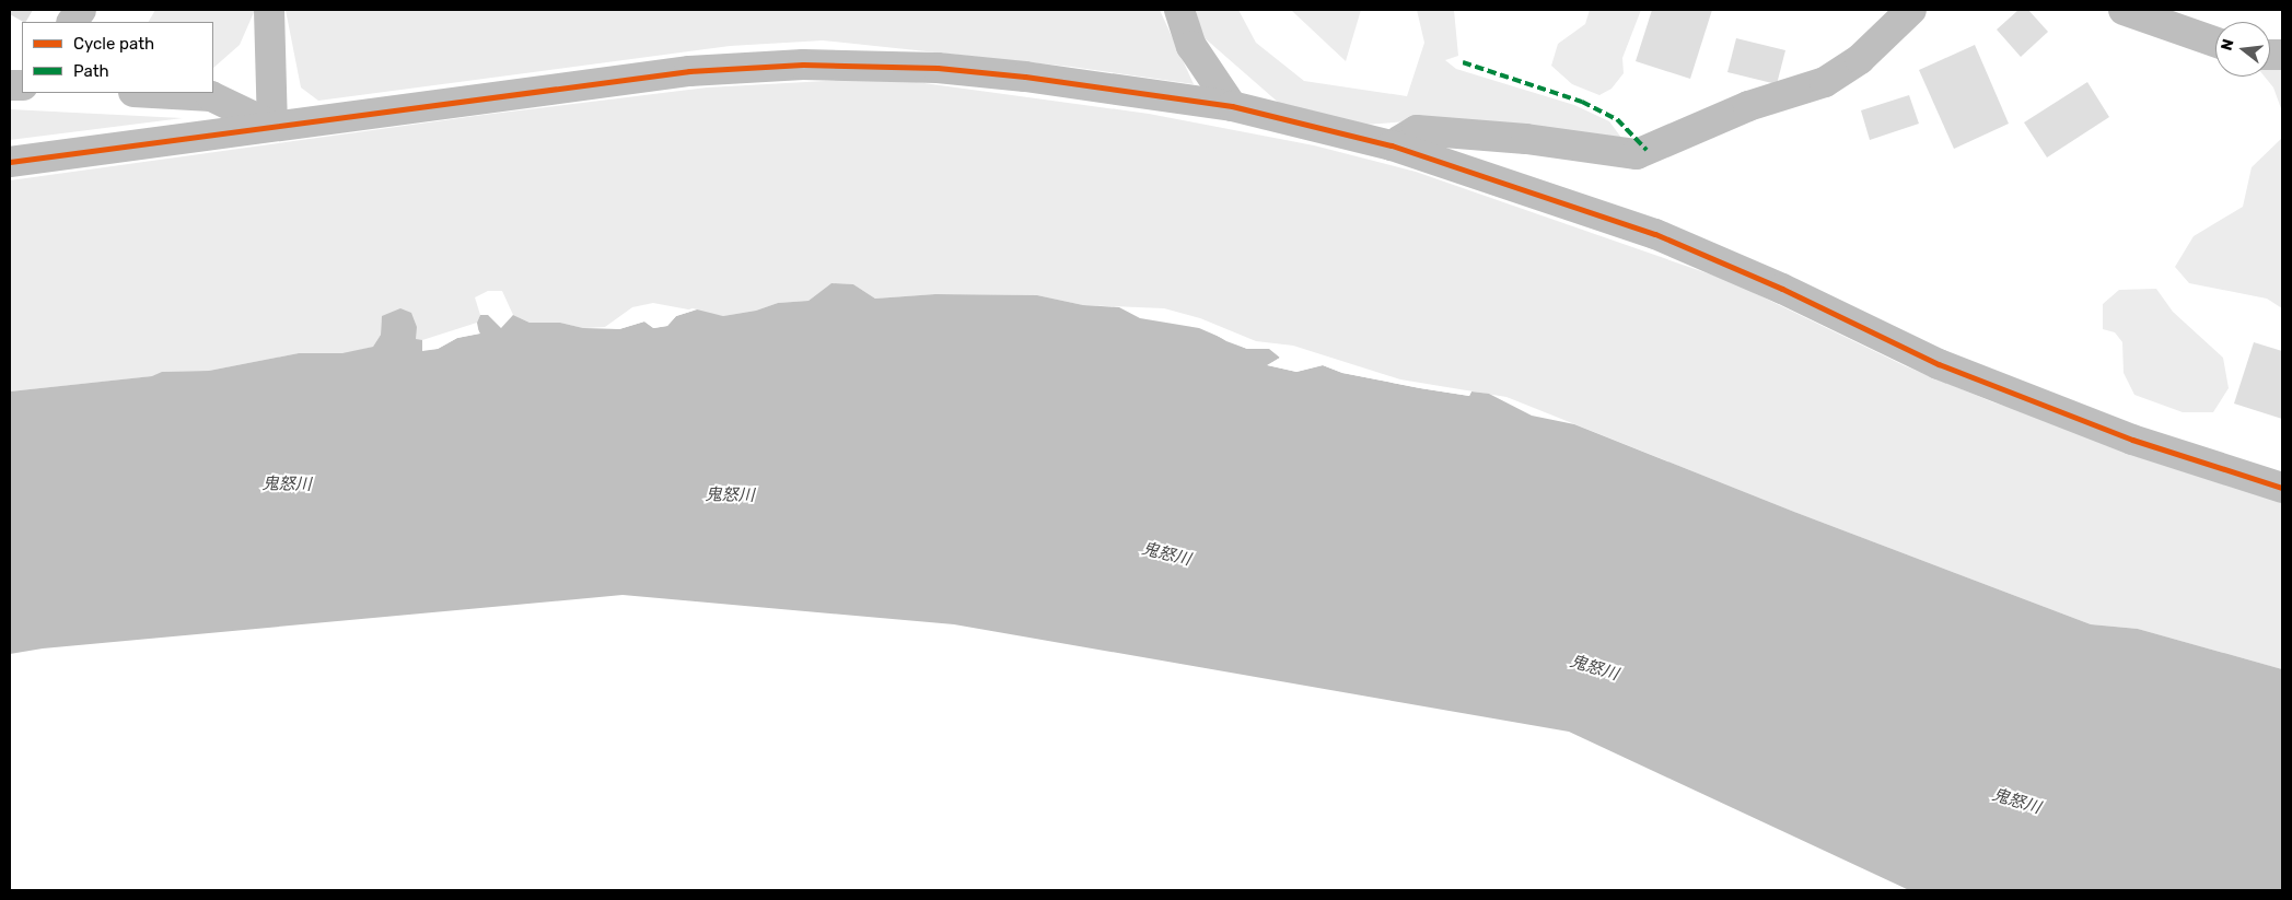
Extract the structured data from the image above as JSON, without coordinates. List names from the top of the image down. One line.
{"water":["鬼怒川"],"legend":["Cycle path","Path"],"north":"left"}
